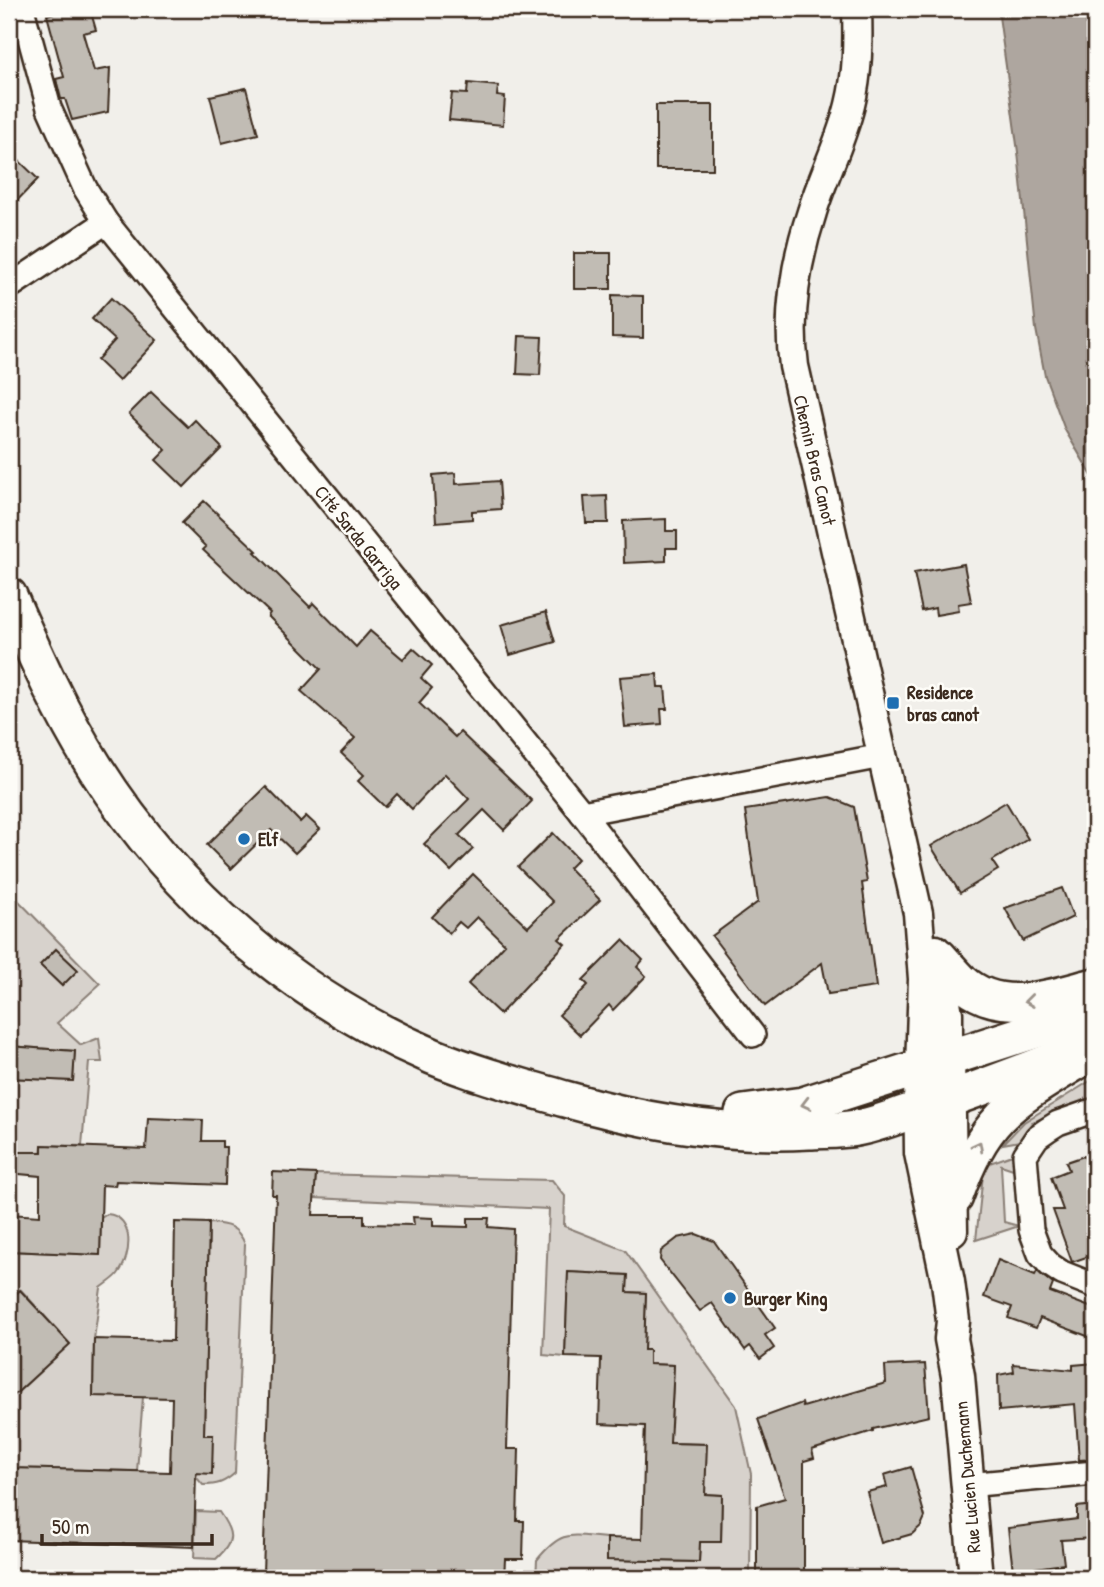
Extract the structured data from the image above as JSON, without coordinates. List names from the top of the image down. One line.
{"streets":{"main road":["Rue Lucien Duchemann"],"street":["Chemin Bras Canot","Cité Sarda Garriga"]},"places":{"transit":["Residence bras canot"],"other":["Elf","Burger King"]},"scale_bar":"50 m"}
